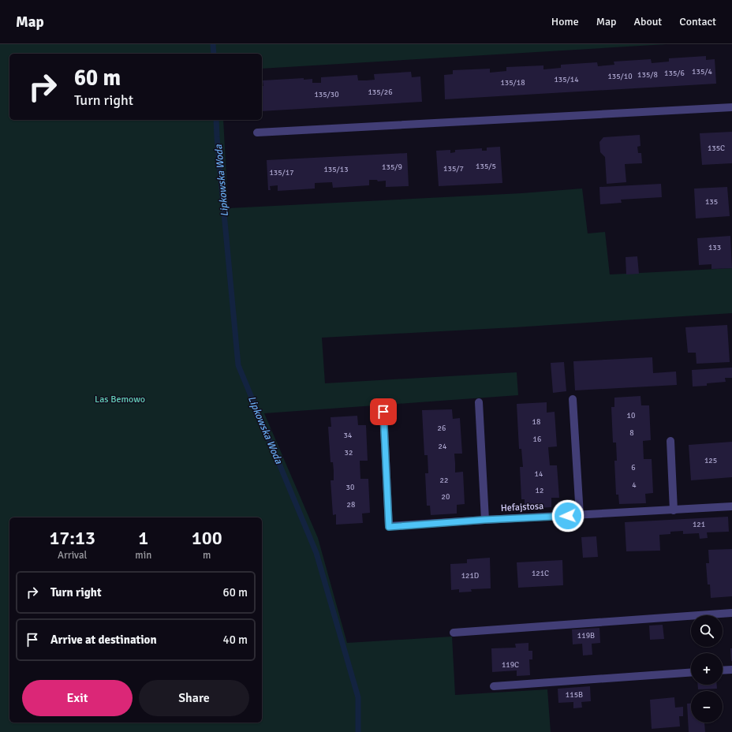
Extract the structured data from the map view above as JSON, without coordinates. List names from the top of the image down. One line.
{"streets":{"street":["Hefajstosa"]},"water":["Lipkowska Woda"],"parks":["Las Bemowo"],"house_numbers":["135/4","135/6","135/8","135/10","135/14","135/18","135/26","135/30","135C","135/5","135/9","135/7","135/13","135/17","135","133","10","18","26","8","34","16","24","32","125","6","14","22","4","30","12","20","28","121","121C","121D","119B","119C","115B"],"page":{"header":"Map","nav":["Home","Map","About","Contact"],"turn":["60 m","Turn right"],"eta":["17:13","Arrival","1","min","100","m"],"list":[{"name":"Turn right","value":"60 m"},{"name":"Arrive at destination","value":"40 m"}],"map_buttons":["+","−"],"buttons":["Exit","Share"]}}
